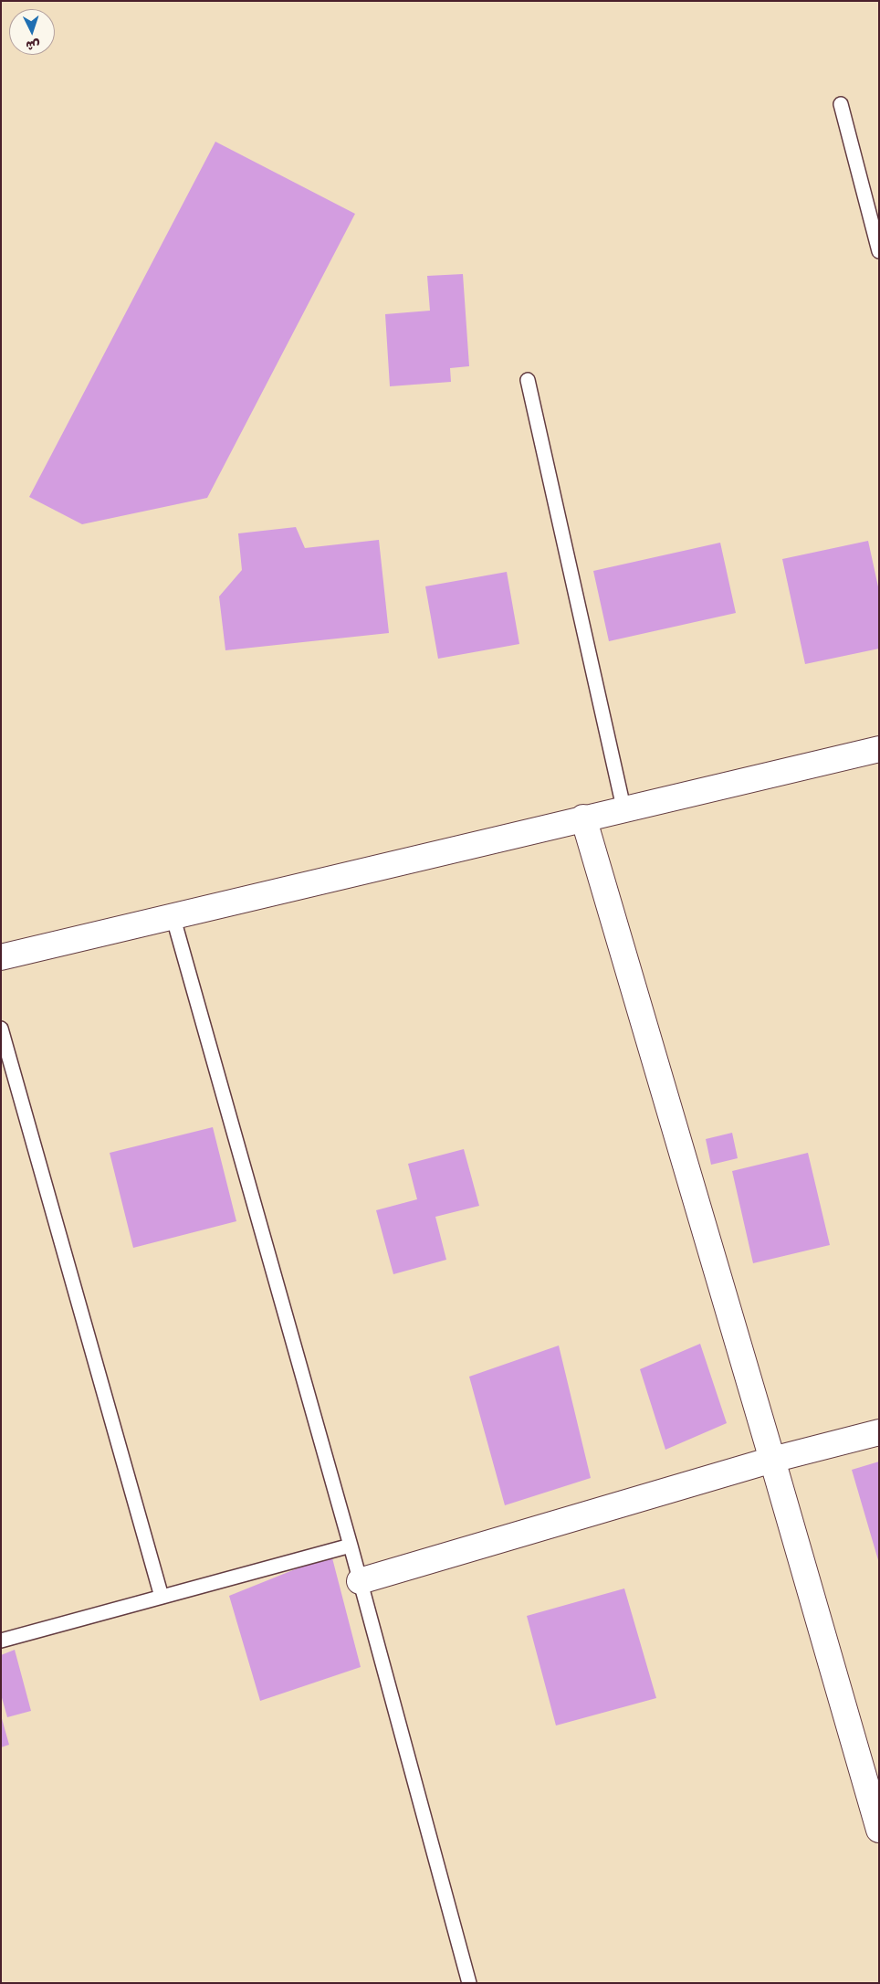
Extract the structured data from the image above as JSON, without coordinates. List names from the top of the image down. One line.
{"north":"bottom"}
